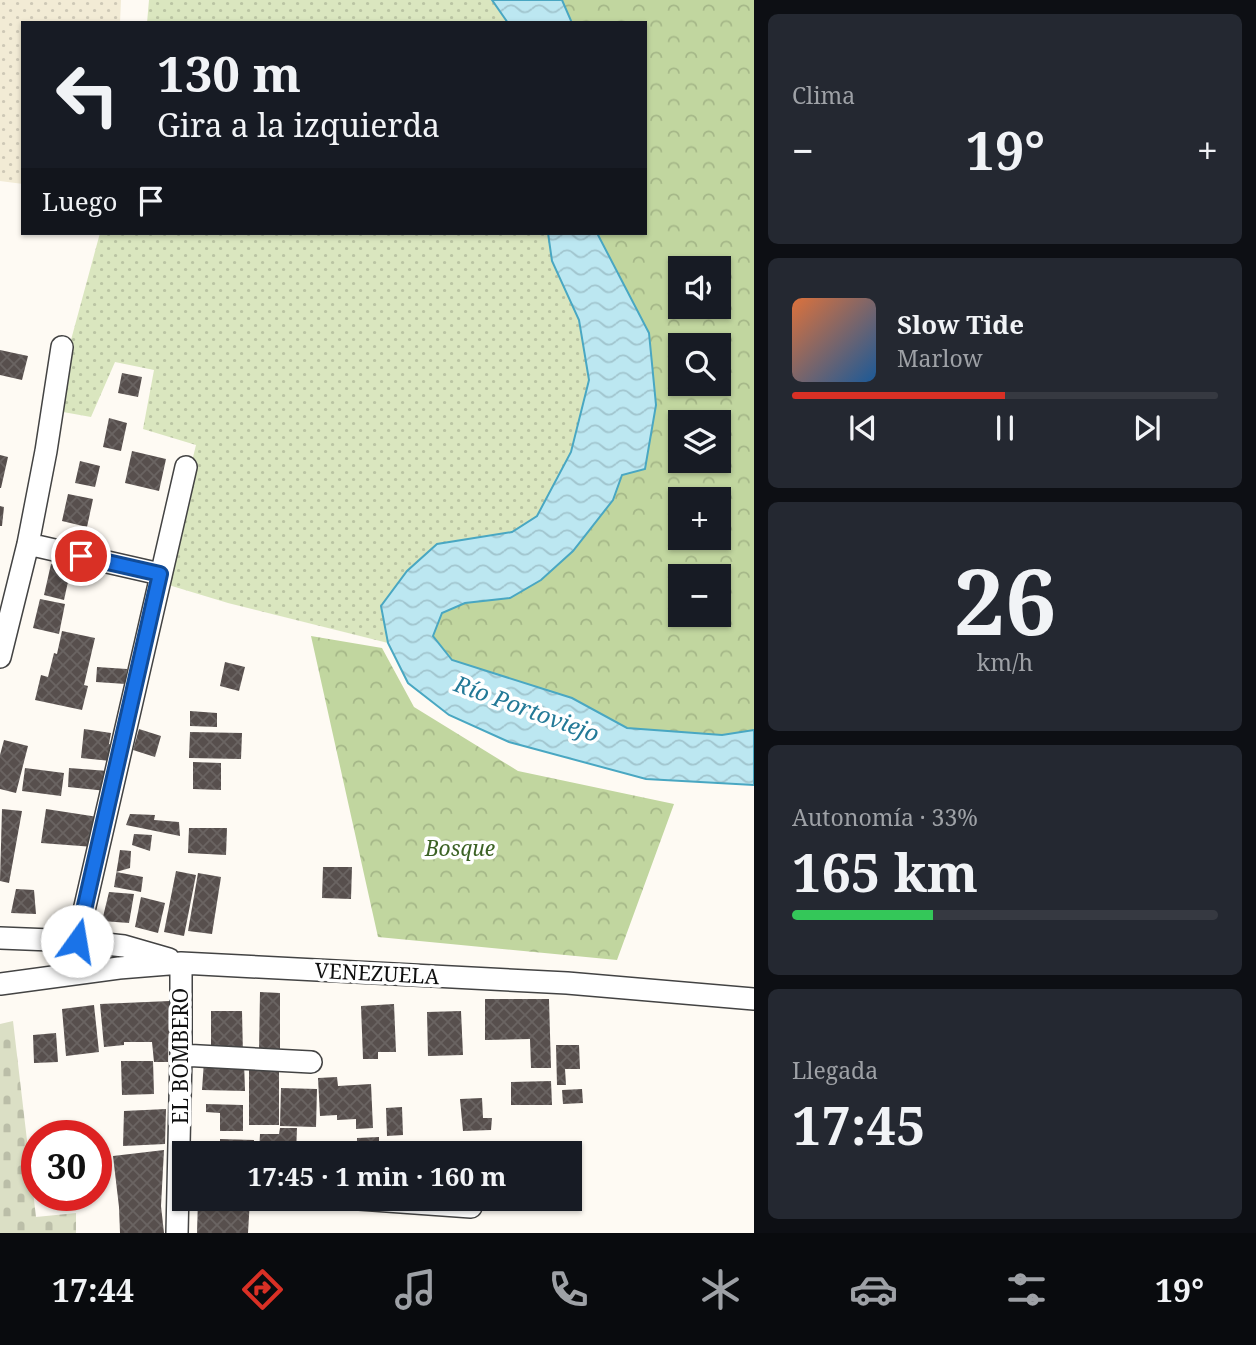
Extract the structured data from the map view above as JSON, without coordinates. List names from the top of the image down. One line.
{"streets":{"street":["VENEZUELA","EL BOMBERO"]},"crossings":[["VENEZUELA","EL BOMBERO"]],"water":["Río Portoviejo"],"parks":["Bosque"],"page":{"tile":["Clima",["26","km/h"],["Autonomía · 33%","165 km"],["Llegada","17:45"]],"turn":["130 m","Gira a la izquierda"],"heat":["−","19°","+"],"then":"Luego","map_buttons":["+","−"],"song":["Slow Tide","Marlow"],"limit":"30","trip":"17:45 · 1 min · 160 m","tabs":["17:44","19°"]}}
